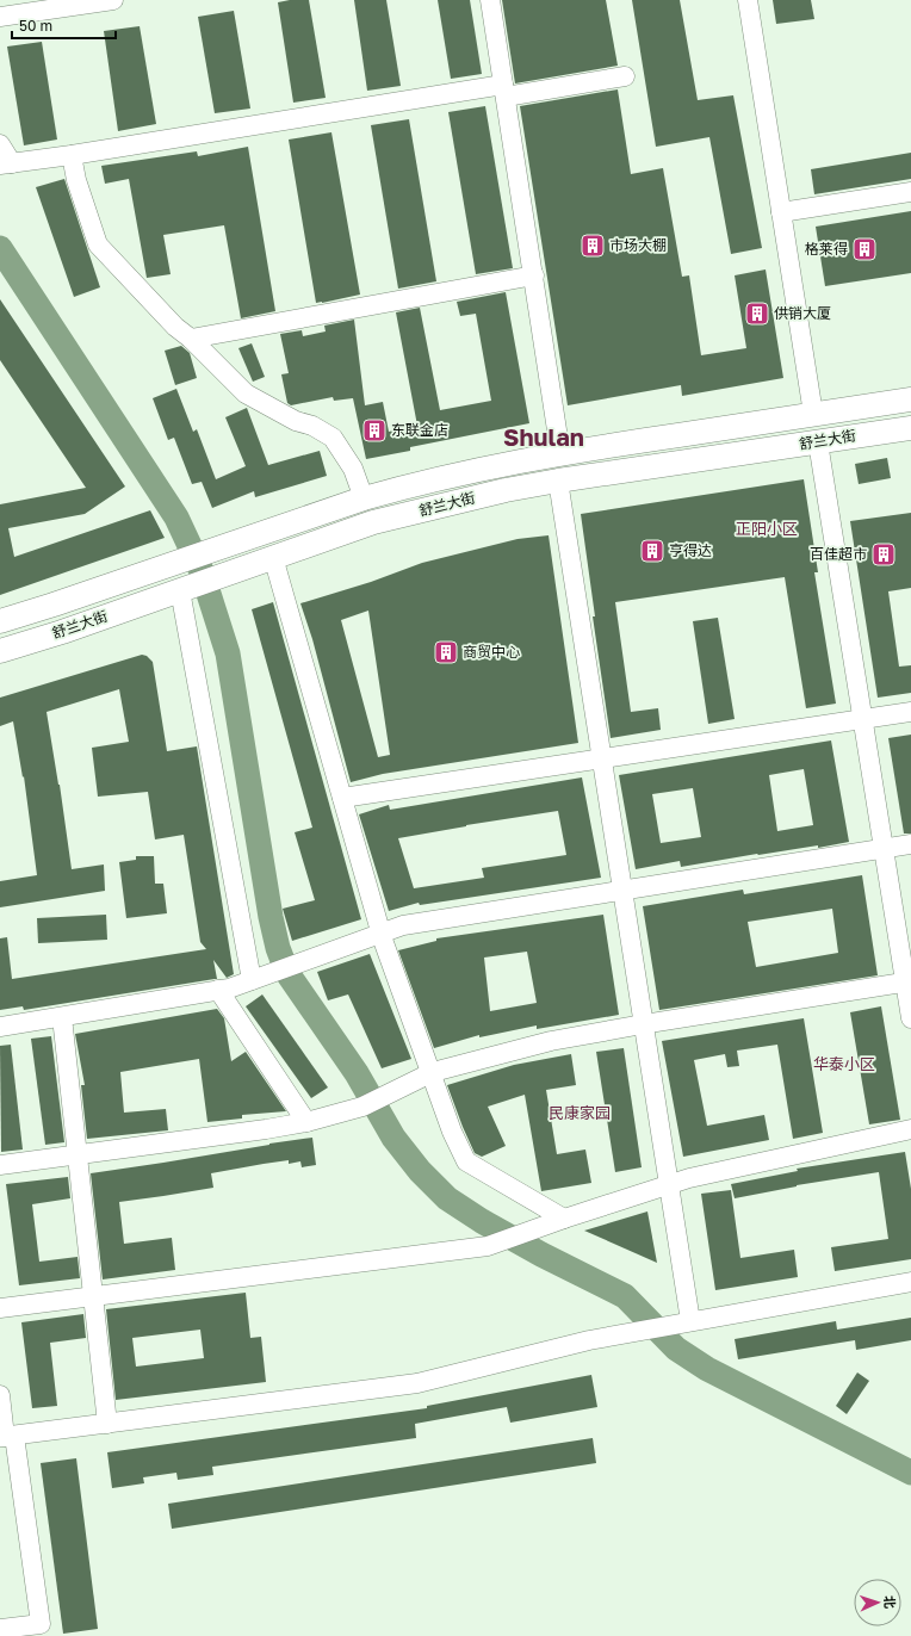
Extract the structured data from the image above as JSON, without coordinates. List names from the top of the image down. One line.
{"streets":{"main road":["舒兰大街"]},"districts":["Shulan","正阳小区","华泰小区","民康家园"],"places":{"building":["市场大棚","格莱得","供销大厦","东联金店","亨得达","百佳超市","商贸中心"]},"scale_bar":"50 m","north":"right"}
